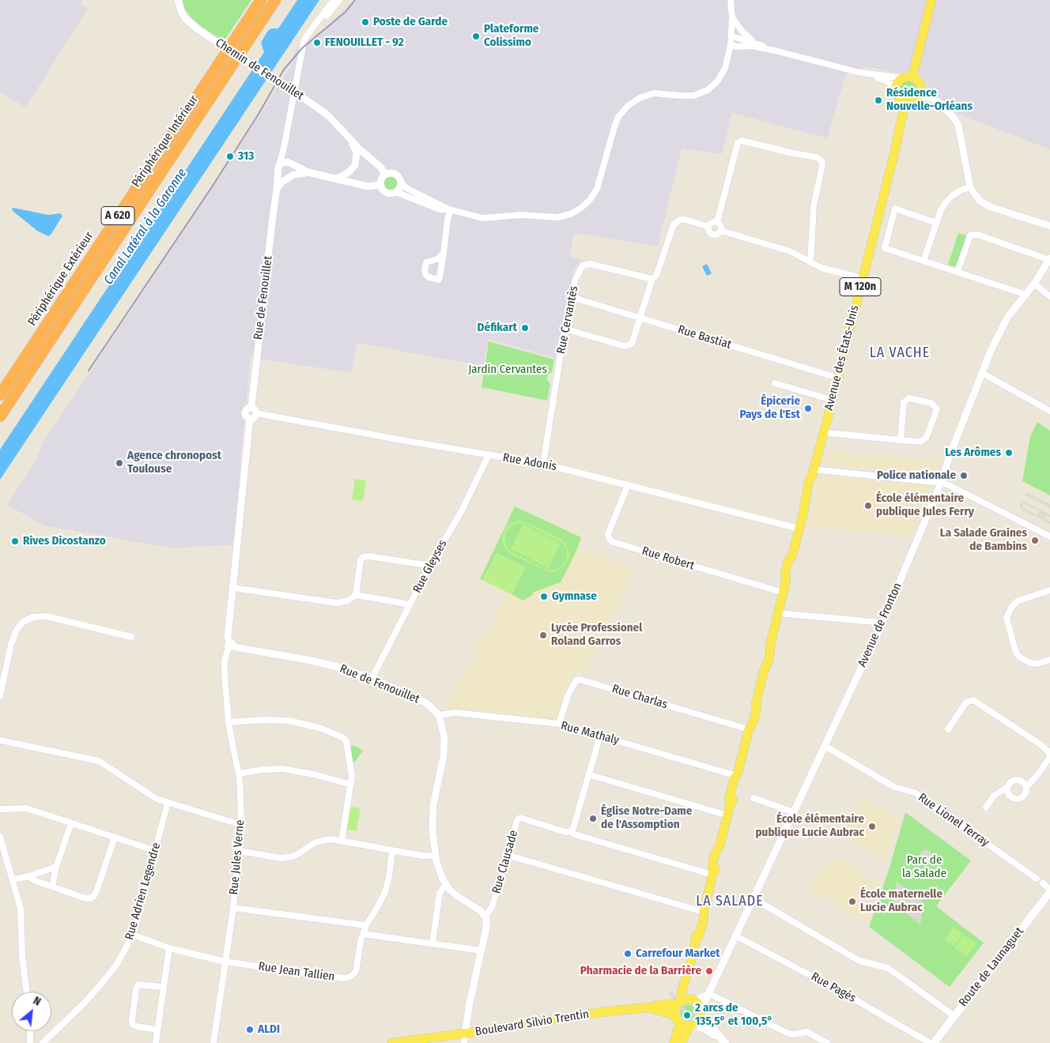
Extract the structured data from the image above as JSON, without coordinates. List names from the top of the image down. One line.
{"streets":{"highway":["Périphérique Intérieur","A 620","Périphérique Extérieur"],"main road":["M 120n","Avenue des États-Unis","Route de Launaguet","Boulevard Silvio Trentin"],"street":["Chemin de Fenouillet","Rue de Fenouillet","Rue Cervantès","Rue Bastiat","Rue Adonis","Rue Robert","Rue Gleyses","Avenue de Fronton","Rue Charlas","Rue Mathaly","Rue Lionel Terray","Rue Jules Verne","Rue Clausade","Rue Adrien Legendre","Rue Jean Tallien","Rue Pagès"]},"crossings":[["Rue de Fenouillet","Rue Adonis"],["Rue de Fenouillet","Rue Gleyses"],["Rue de Fenouillet","Rue Mathaly"],["Rue de Fenouillet","Rue Jules Verne"],["Rue Cervantès","Rue Bastiat"],["Rue Cervantès","Rue Adonis"],["Rue Bastiat","Avenue des États-Unis"],["Avenue des États-Unis","Rue Adonis"],["Avenue des États-Unis","Rue Robert"],["Avenue des États-Unis","Avenue de Fronton"],["Avenue des États-Unis","Rue Charlas"],["Avenue des États-Unis","Rue Mathaly"],["Avenue des États-Unis","Boulevard Silvio Trentin"],["Rue Adonis","Rue Robert"],["Rue Adonis","Rue Gleyses"],["Avenue de Fronton","Rue Lionel Terray"],["Avenue de Fronton","Rue Pagès"],["Avenue de Fronton","Boulevard Silvio Trentin"],["Rue Charlas","Rue Mathaly"],["Rue Jules Verne","Rue Jean Tallien"]],"districts":["LA VACHE","LA SALADE"],"water":["Canal Latéral à la Garonne"],"parks":["Jardin Cervantes","Parc de la Salade"],"places":["Poste de Garde","Plateforme Colissimo","FENOUILLET - 92","Résidence Nouvelle-Orléans","313","Défikart","Épicerie Pays de l'Est","Les Arômes","Agence chronopost Toulouse","Police nationale","École élémentaire publique Jules Ferry","La Salade Graines de Bambins","Rives Dicostanzo","Gymnase","Lycée Professionel Roland Garros","Église Notre-Dame de l'Assomption","École élémentaire publique Lucie Aubrac","École maternelle Lucie Aubrac","Carrefour Market","Pharmacie de la Barrière","2 arcs de 135,5° et 100,5°","ALDI"],"north":"top right"}
